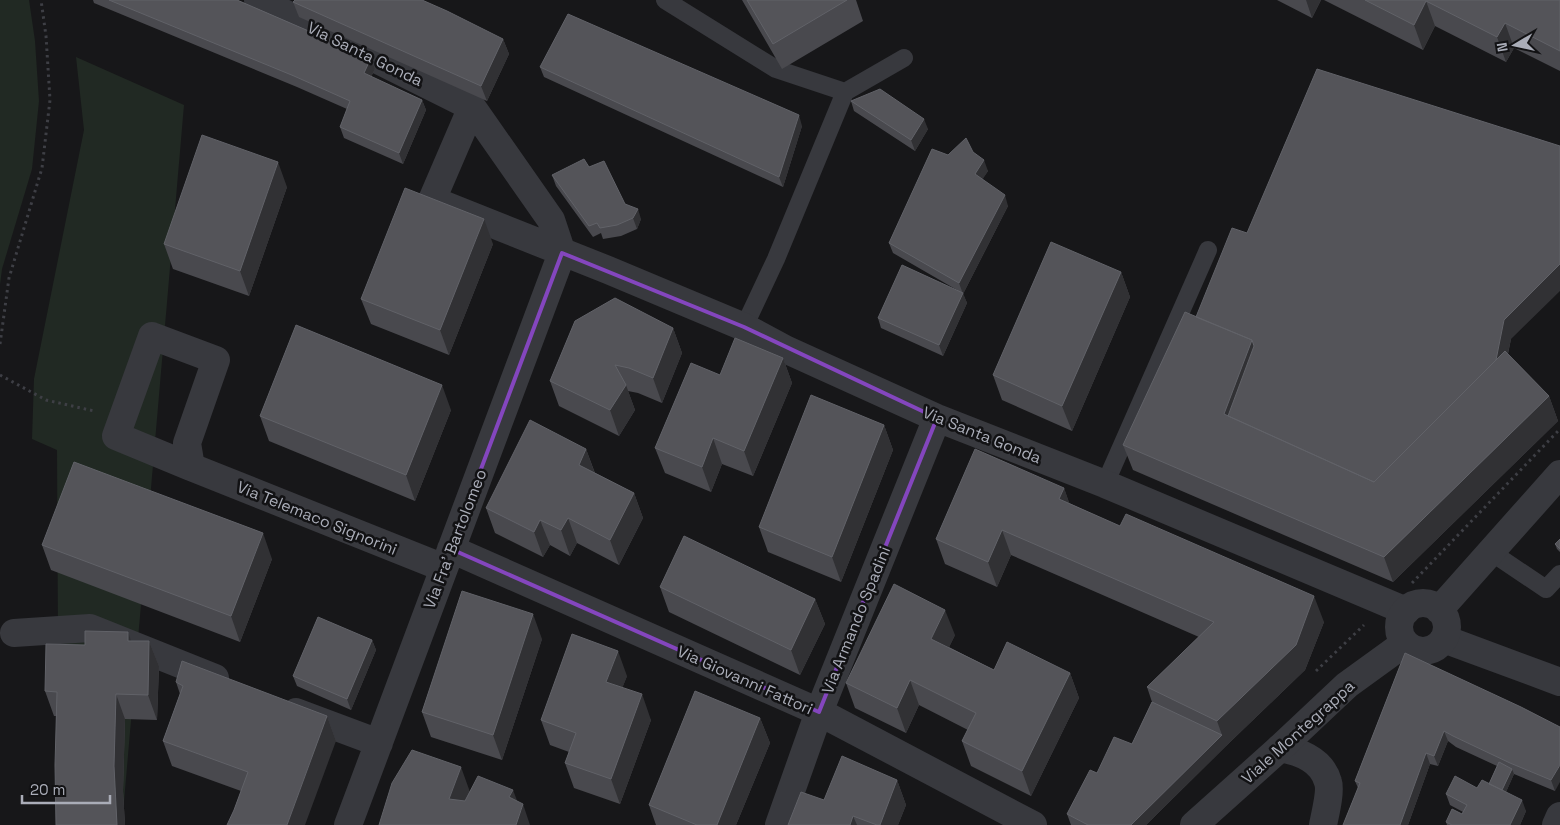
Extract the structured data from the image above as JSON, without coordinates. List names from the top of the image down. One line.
{"streets":{"street":["Via Santa Gonda","Via Telemaco Signorini","Via Fra' Bartolomeo","Via Armando Spadini","Via Giovanni Fattori","Viale Montegrappa"]},"crossings":[["Via Santa Gonda","Via Fra' Bartolomeo"],["Via Santa Gonda","Via Armando Spadini"],["Via Santa Gonda","Viale Montegrappa"],["Via Telemaco Signorini","Via Fra' Bartolomeo"],["Via Telemaco Signorini","Via Giovanni Fattori"],["Via Fra' Bartolomeo","Via Giovanni Fattori"],["Via Armando Spadini","Via Giovanni Fattori"]],"scale_bar":"20 m","north":"left"}
